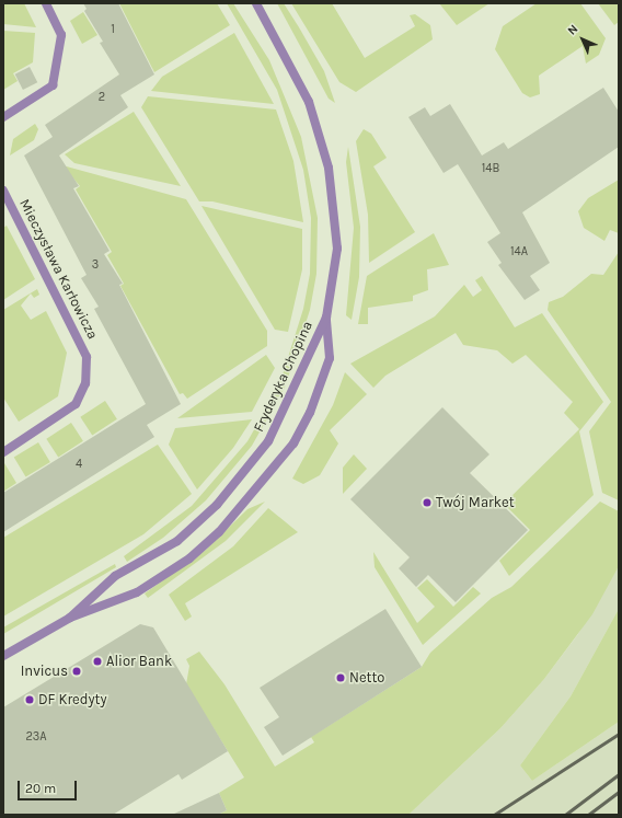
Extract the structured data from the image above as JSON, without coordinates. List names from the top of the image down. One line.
{"streets":{"street":["Mieczysława Karłowicza","Fryderyka Chopina"]},"places":["Twój Market","Alior Bank","Invicus","Netto","DF Kredyty"],"house_numbers":["1","2","14B","14A","3","4","23A"],"scale_bar":"20 m","north":"top left"}
